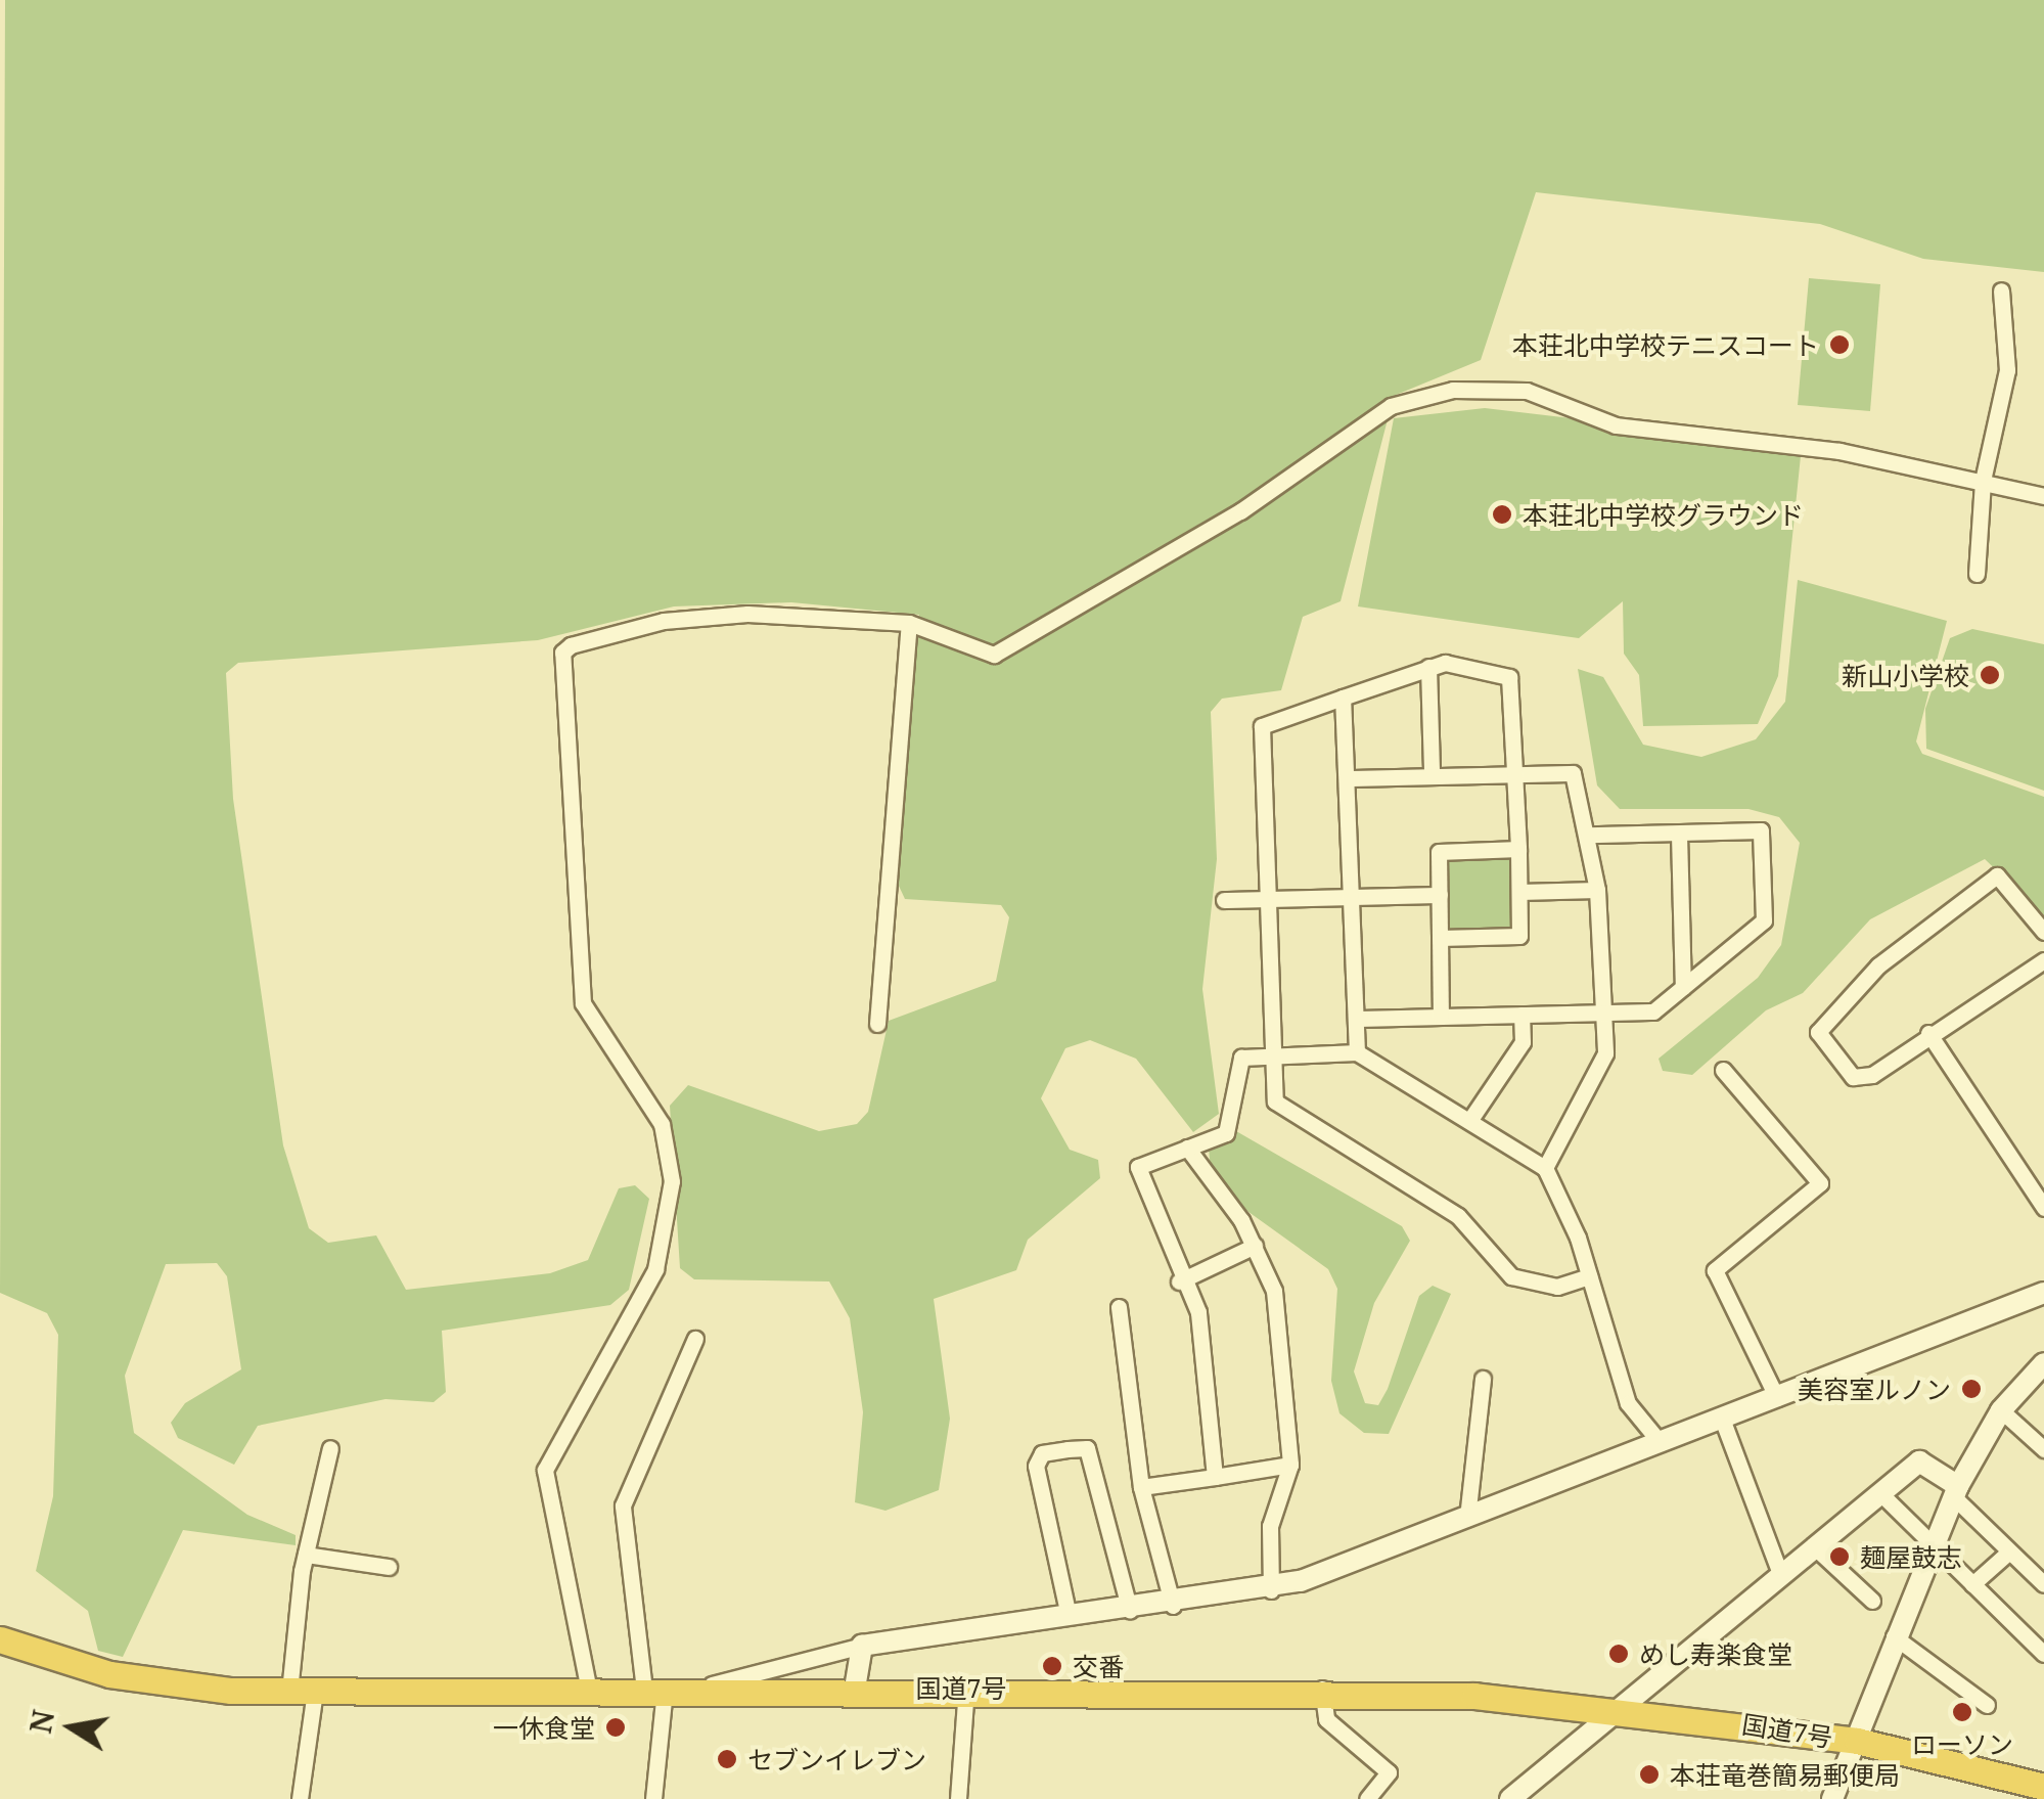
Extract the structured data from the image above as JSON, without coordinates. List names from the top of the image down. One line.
{"streets":{"highway":["国道7号"]},"places":["本荘北中学校テニスコート","本荘北中学校グラウンド","新山小学校","美容室ルノン","麺屋鼓志","めし寿楽食堂","交番","ローソン","一休食堂","セブンイレブン","本荘竜巻簡易郵便局"],"north":"left"}
